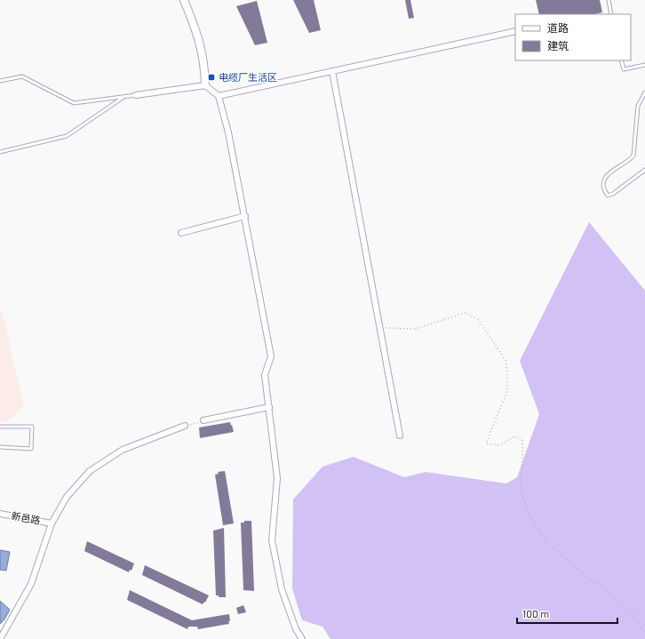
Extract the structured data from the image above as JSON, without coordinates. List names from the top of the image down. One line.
{"streets":{"street":["新邑路"]},"places":{"transit":["电缆厂生活区"]},"legend":["道路","建筑"],"scale_bar":"100 m"}
